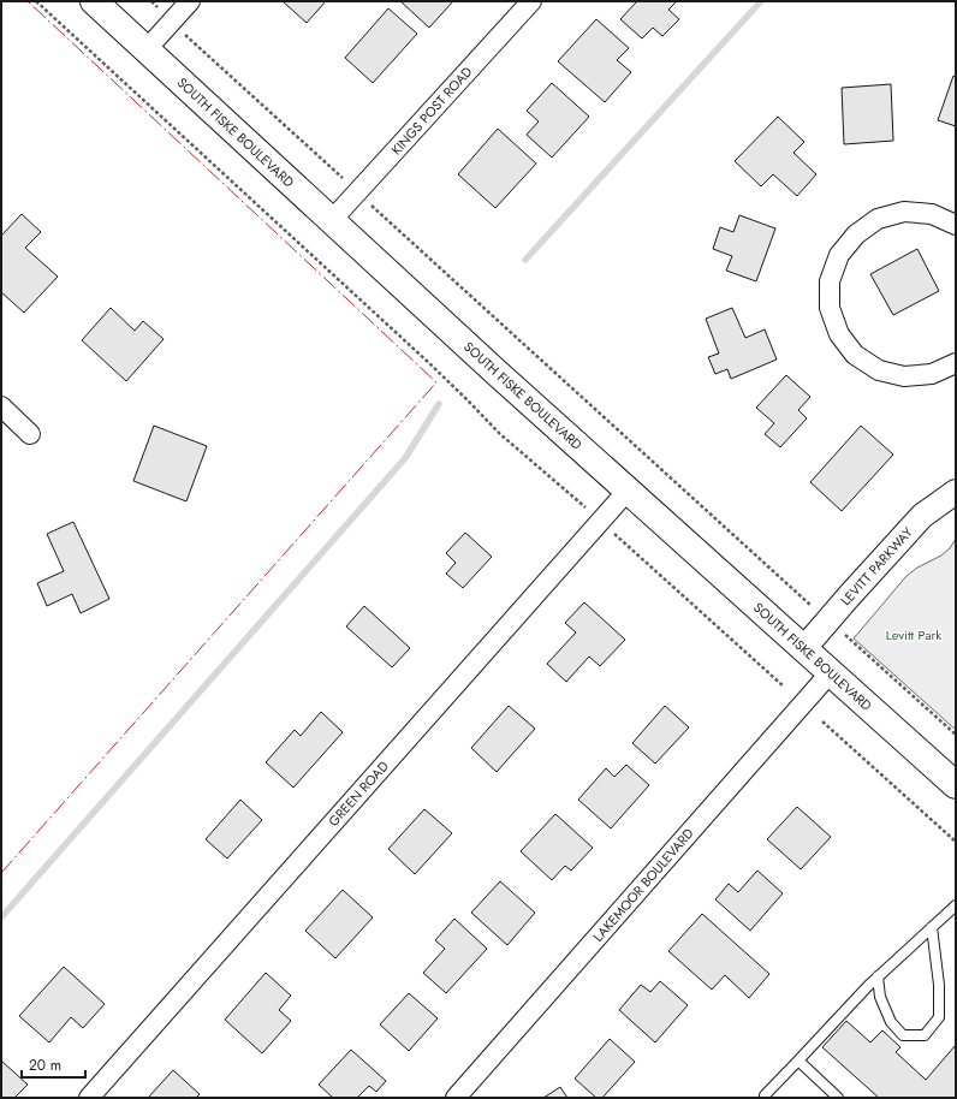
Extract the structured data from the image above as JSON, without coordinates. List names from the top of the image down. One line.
{"streets":{"main road":["SOUTH FISKE BOULEVARD"],"street":["KINGS POST ROAD","LEVITT PARKWAY","GREEN ROAD","LAKEMOOR BOULEVARD"]},"crossings":[["KINGS POST ROAD","SOUTH FISKE BOULEVARD"],["SOUTH FISKE BOULEVARD","LEVITT PARKWAY"],["SOUTH FISKE BOULEVARD","GREEN ROAD"],["SOUTH FISKE BOULEVARD","LAKEMOOR BOULEVARD"]],"parks":["Levitt Park"],"scale_bar":"20 m"}
